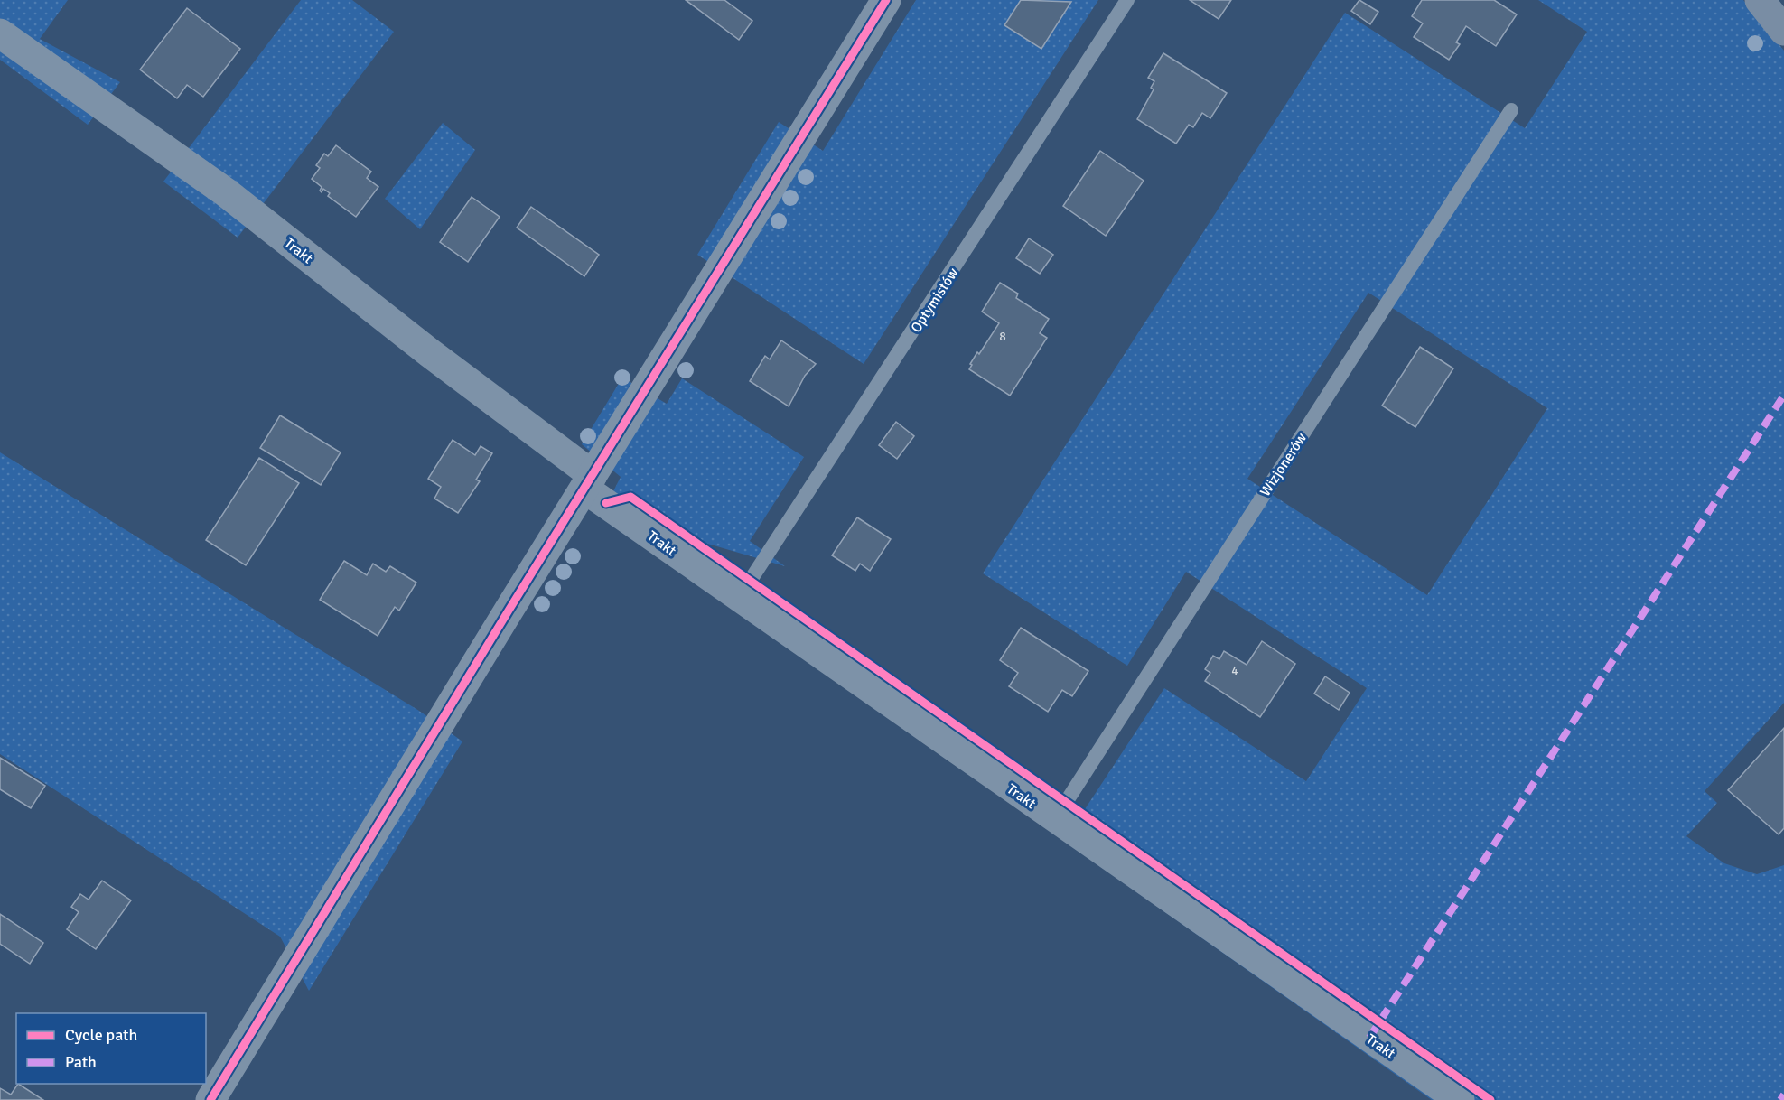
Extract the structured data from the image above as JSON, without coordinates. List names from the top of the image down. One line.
{"streets":{"street":["Trakt"],"lane":["Optymistów","Wizjonerów"]},"crossings":[["Trakt","Optymistów"],["Trakt","Wizjonerów"]],"house_numbers":["8","4"],"legend":["Cycle path","Path"]}
